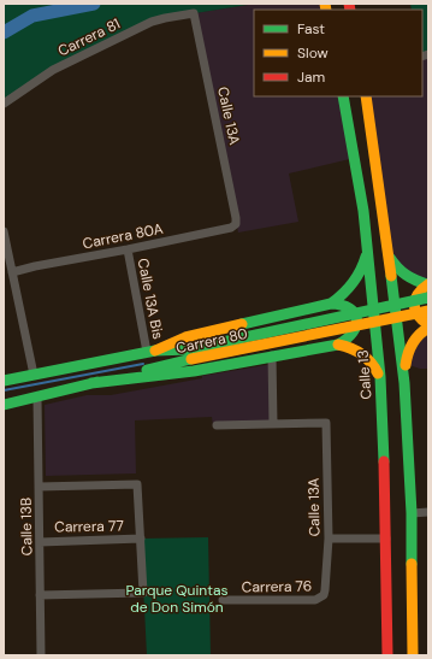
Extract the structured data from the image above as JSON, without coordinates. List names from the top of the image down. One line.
{"streets":{"main road":["Carrera 80","Calle 13"],"street":["Carrera 81","Calle 13A","Carrera 80A","Calle 13A Bis","Calle 13B","Carrera 77","Carrera 76"]},"crossings":[["Carrera 81","Calle 13A"],["Calle 13A","Carrera 80A"],["Calle 13A","Carrera 76"],["Carrera 80A","Calle 13A Bis"],["Calle 13A Bis","Carrera 80"],["Carrera 80","Calle 13B"],["Calle 13B","Carrera 77"]],"parks":["Parque Quintas de Don Simón"],"legend":["Fast","Slow","Jam"]}
